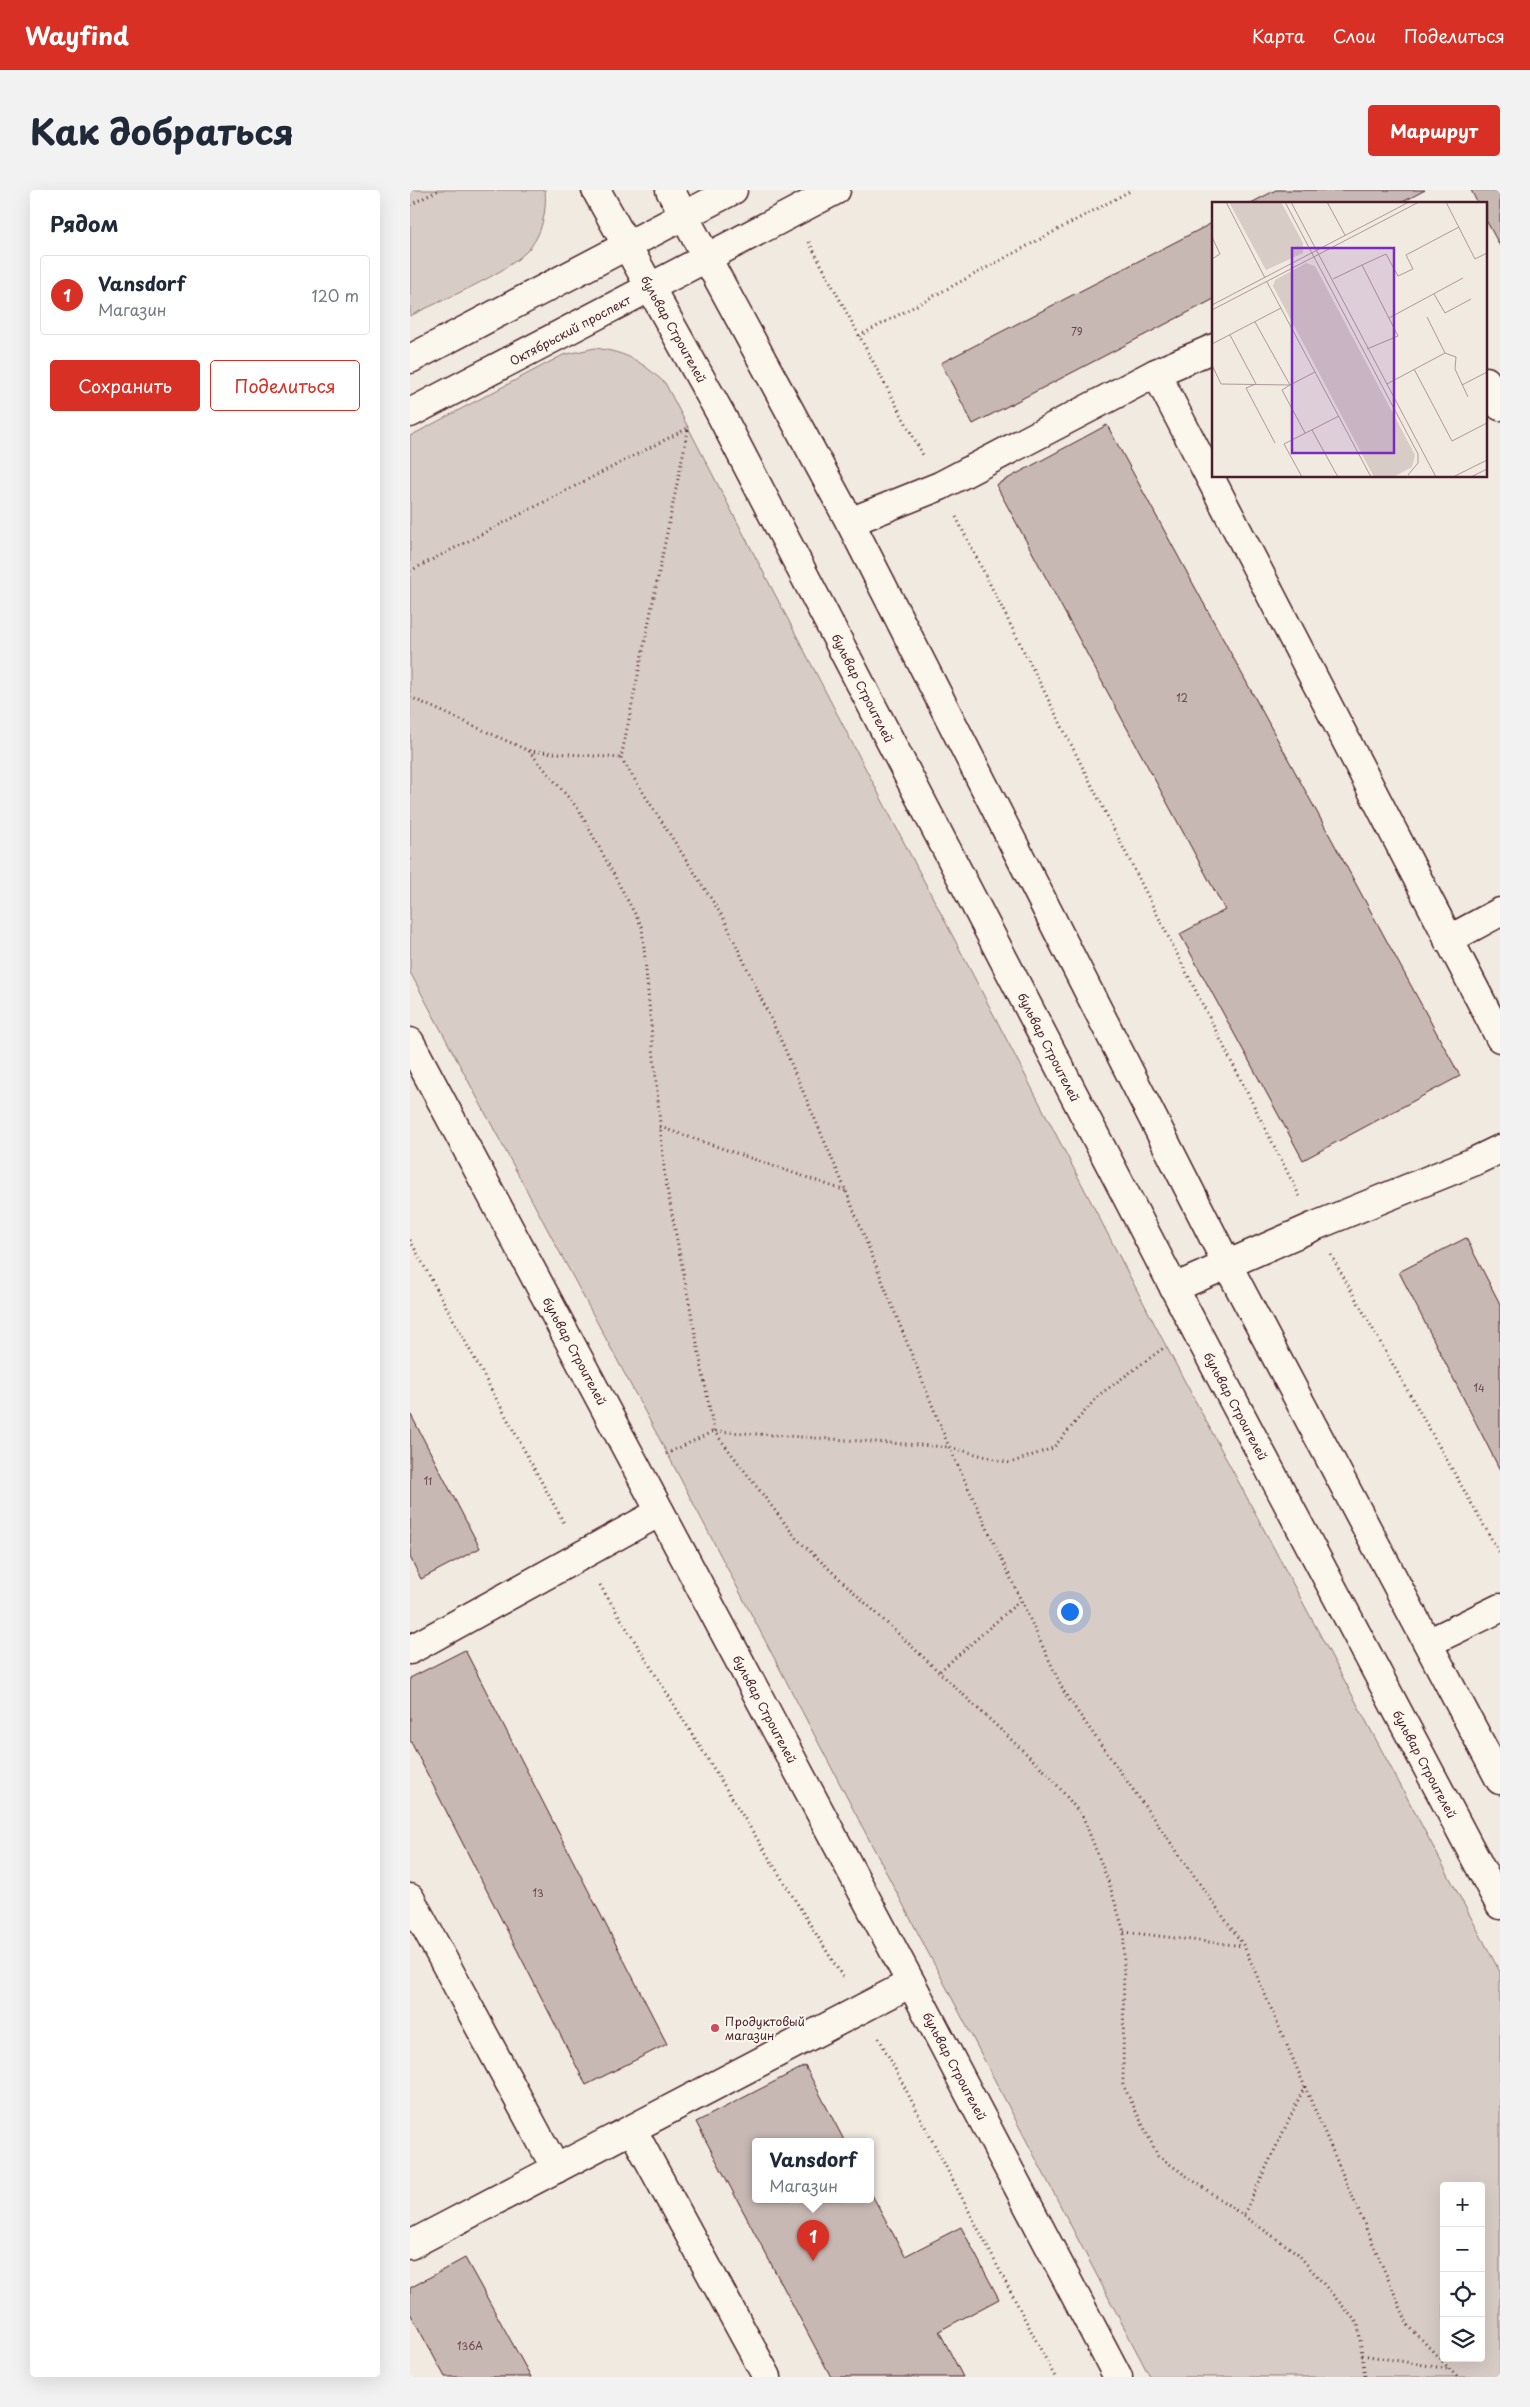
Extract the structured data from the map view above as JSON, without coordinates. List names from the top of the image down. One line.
{"streets":{"main road":["бульвар Строителей","Октябрьский проспект"]},"crossings":[["бульвар Строителей","Октябрьский проспект"]],"places":["Продуктовый магазин"],"house_numbers":["79","12","14","11","13","136А"],"page":{"header":"Wayfind","nav":["Карта","Слои","Поделиться"],"title":"Как добраться","buttons":["Маршрут",["Сохранить","Поделиться"]],"heading":"Рядом","list":[{"mark":"1","name":"Vansdorf","note":"Магазин","value":"120 m"}],"popup":["Vansdorf","Магазин"],"map_buttons":["+","−"],"pins":"1"}}
